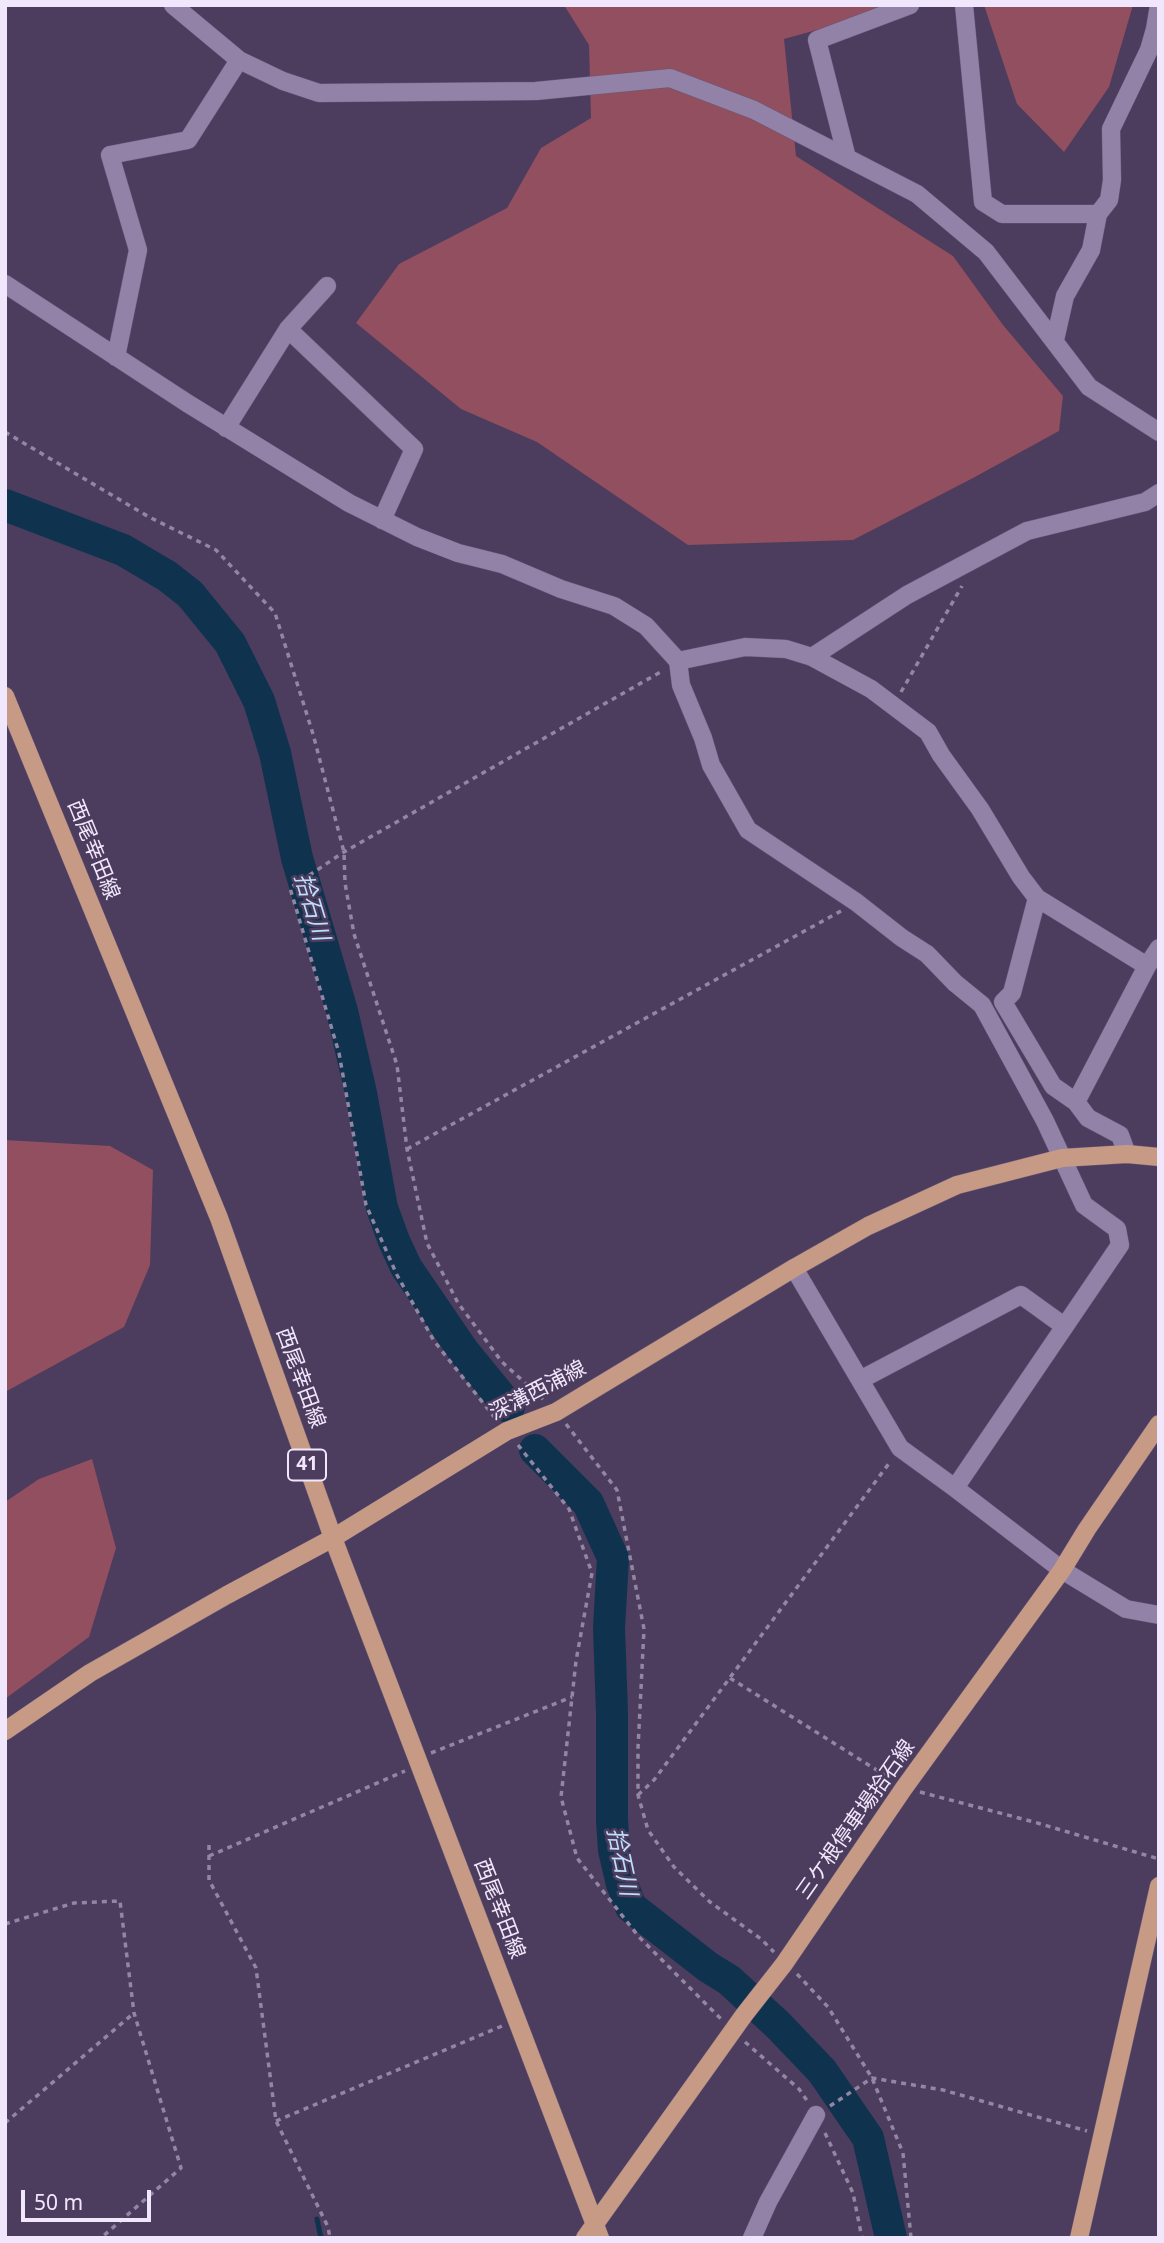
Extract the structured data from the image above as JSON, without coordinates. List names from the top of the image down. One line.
{"streets":{"main road":["西尾幸田線","深溝西浦線","41","三ケ根停車場拾石線"]},"crossings":[["西尾幸田線","深溝西浦線"],["西尾幸田線","三ケ根停車場拾石線"]],"water":["拾石川"],"scale_bar":"50 m"}
